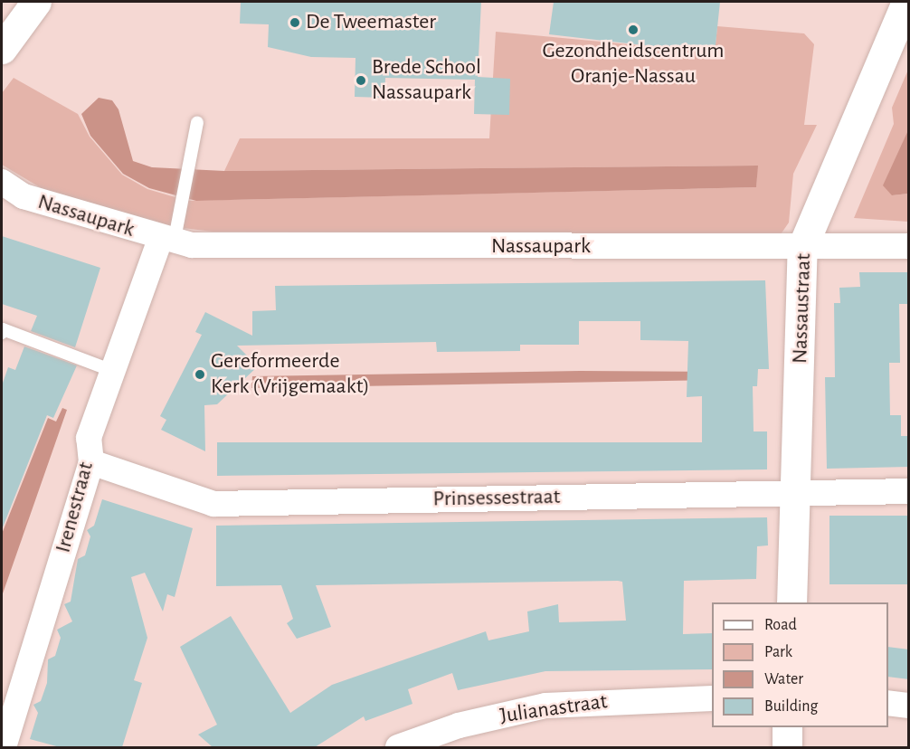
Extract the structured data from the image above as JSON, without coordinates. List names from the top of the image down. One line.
{"streets":{"main road":["Nassaustraat"],"street":["Nassaupark","Prinsessestraat","Irenestraat","Julianastraat"]},"crossings":[["Nassaupark","Nassaustraat"],["Nassaupark","Irenestraat"],["Nassaustraat","Prinsessestraat"],["Prinsessestraat","Irenestraat"]],"places":["De Tweemaster","Gezondheidscentrum Oranje-Nassau","Brede School Nassaupark","Gereformeerde Kerk (Vrijgemaakt)"],"legend":["Road","Park","Water","Building"]}
